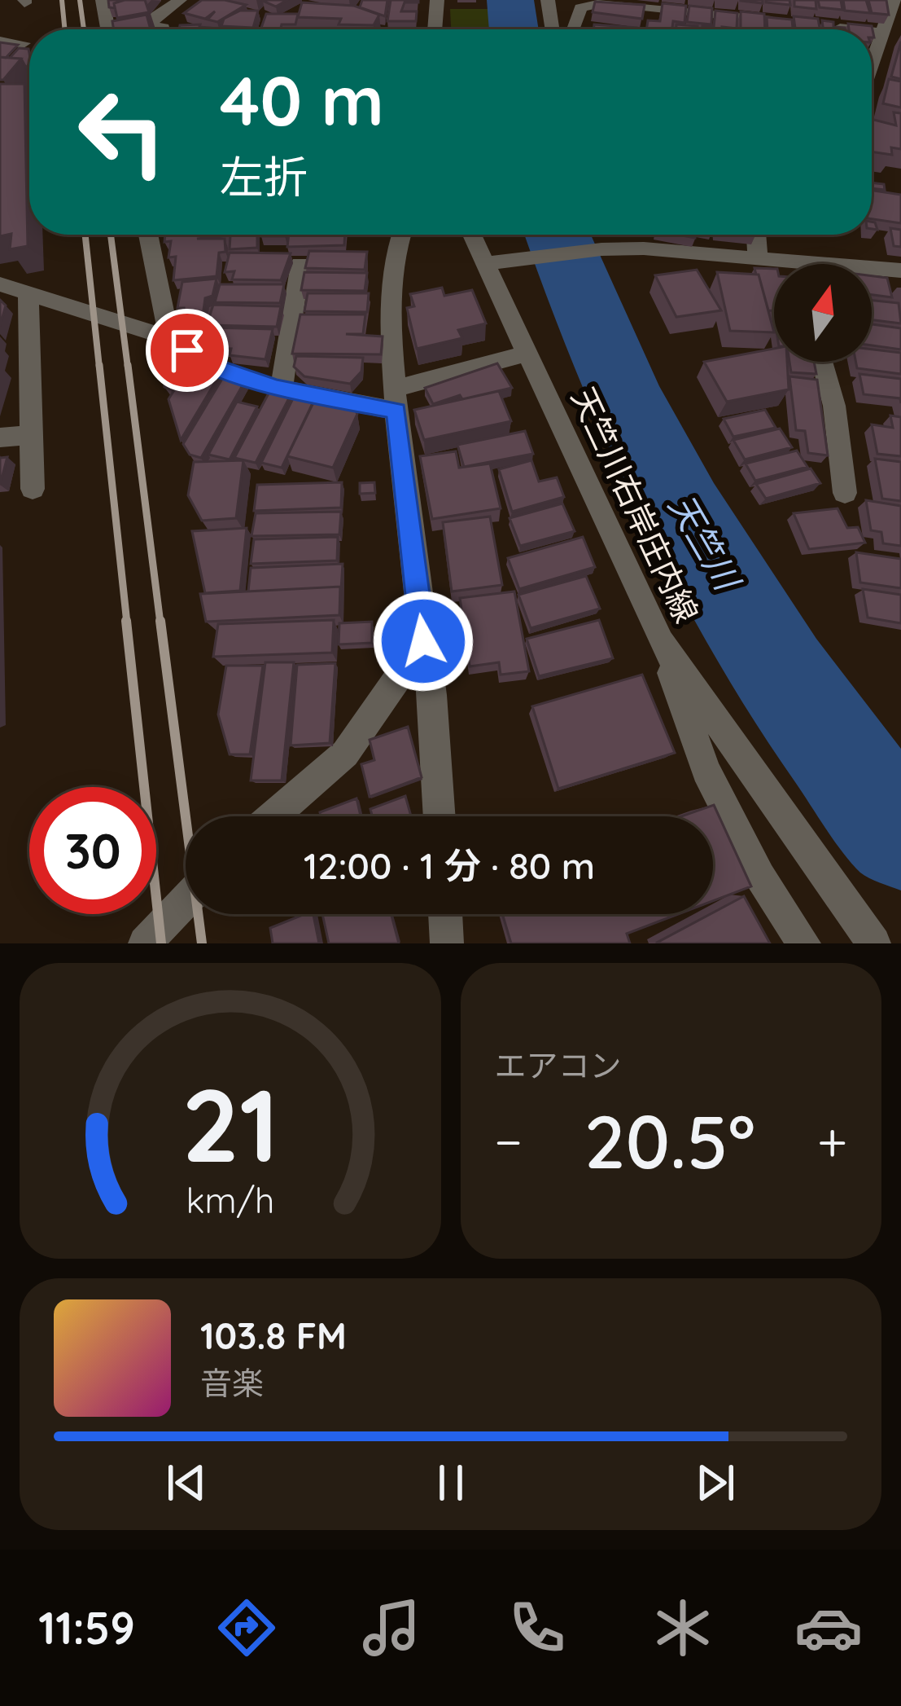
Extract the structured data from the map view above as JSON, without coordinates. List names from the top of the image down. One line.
{"streets":{"street":["天竺川右岸庄内線"]},"water":["天竺川"],"north":"top","page":{"turn":["40 m","左折"],"limit":"30","trip":"12:00 · 1 分 · 80 m","tile":"エアコン","heat":["−","20.5°","+"],"song":["103.8 FM","音楽"],"tabs":"11:59","gauge":["21","km/h"]}}
